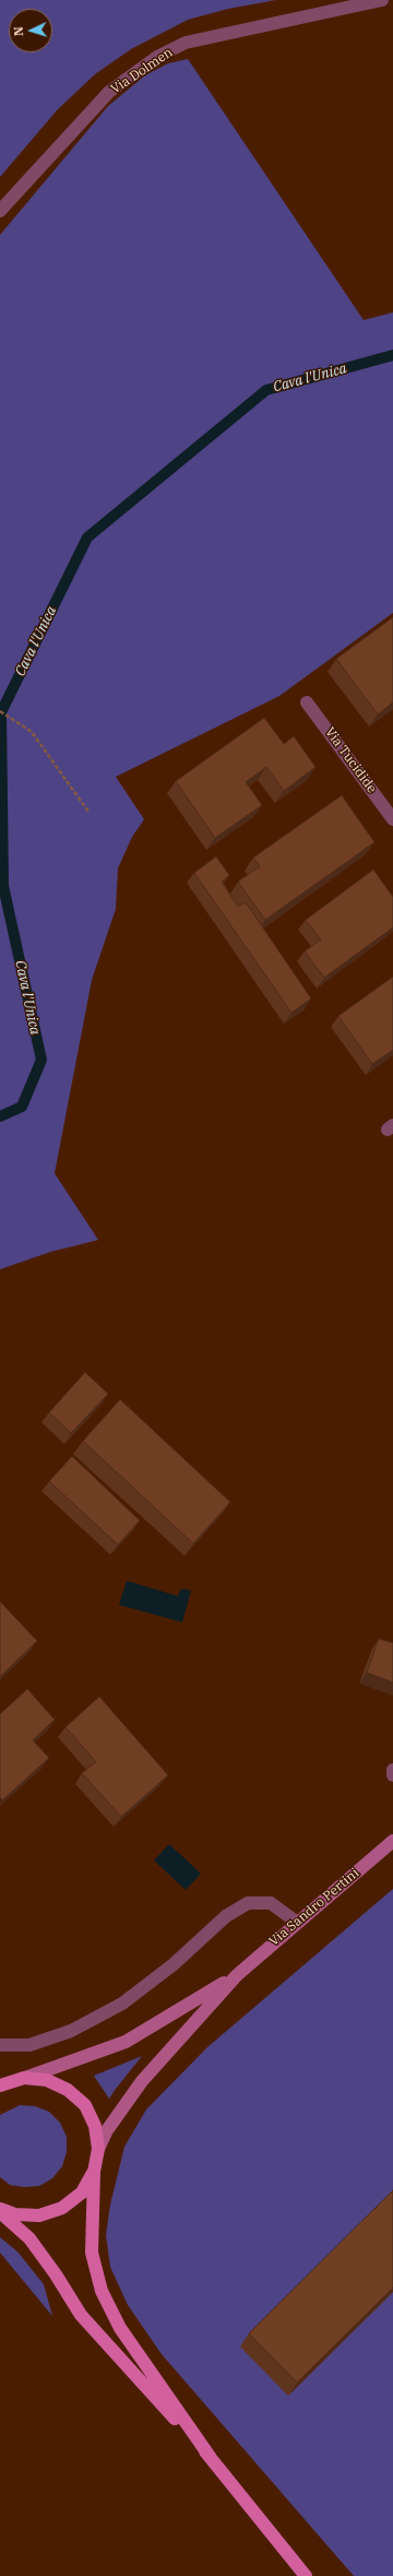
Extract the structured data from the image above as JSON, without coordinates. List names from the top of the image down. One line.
{"streets":{"street":["Via Dolmen","Via Tucidide","Via Sandro Pertini"]},"water":["Cava l'Unica"],"north":"left"}
